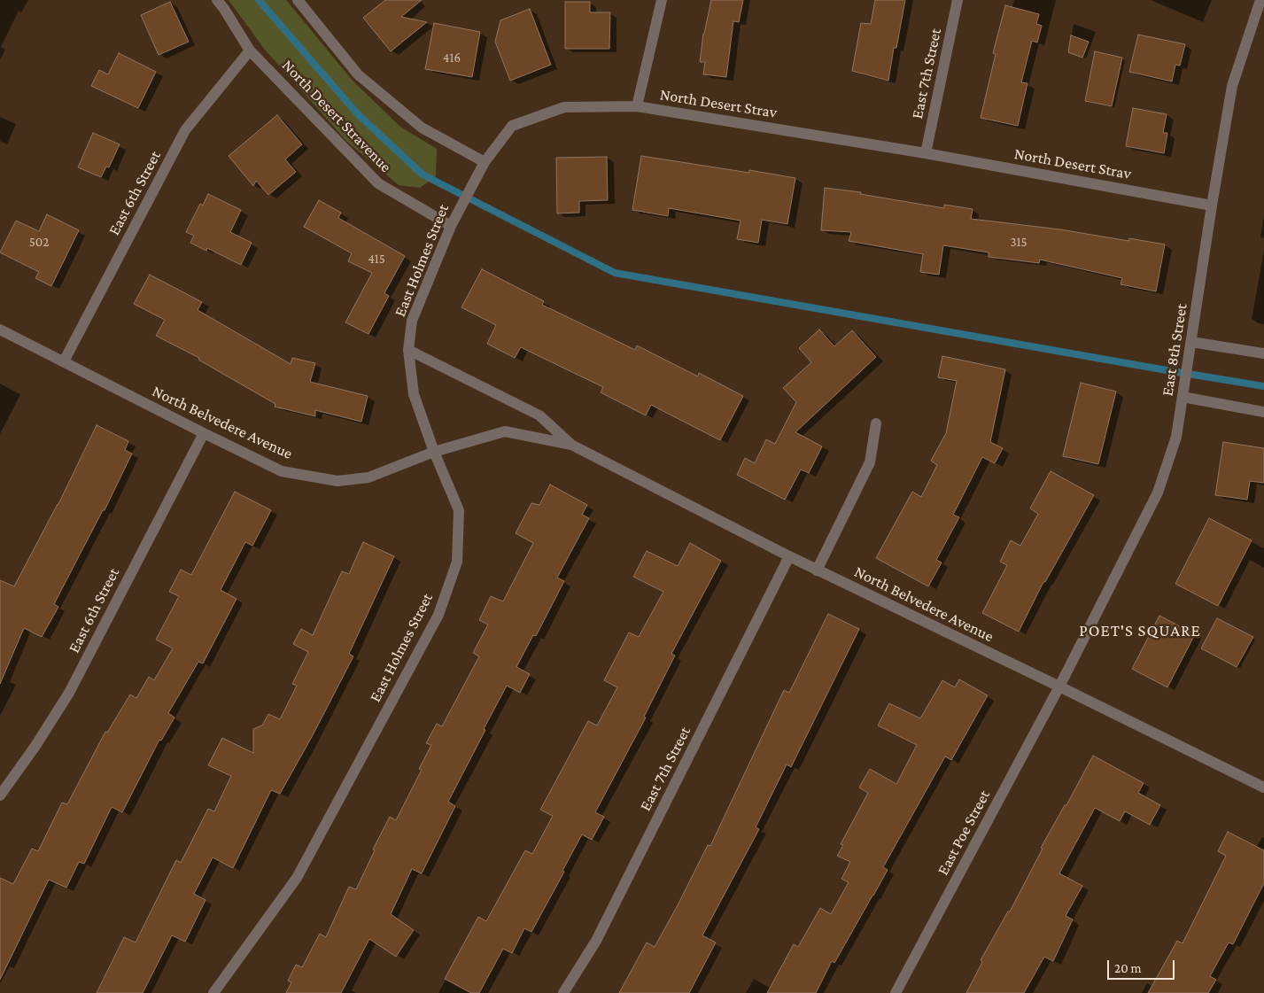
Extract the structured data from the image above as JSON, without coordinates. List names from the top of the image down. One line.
{"streets":{"street":["East 7th Street","North Desert Strav","North Desert Stravenue","East 6th Street","East Holmes Street","East 8th Street","North Belvedere Avenue","East Poe Street"]},"crossings":[["East 7th Street","North Desert Strav"],["East 7th Street","North Belvedere Avenue"],["North Desert Strav","East Holmes Street"],["North Desert Strav","East 8th Street"],["North Desert Stravenue","East 6th Street"],["North Desert Stravenue","East Holmes Street"],["East 6th Street","North Belvedere Avenue"],["East Holmes Street","North Belvedere Avenue"],["East 8th Street","North Belvedere Avenue"],["East 8th Street","East Poe Street"],["North Belvedere Avenue","East Poe Street"]],"districts":["POET'S SQUARE"],"house_numbers":["416","502","315","415"],"scale_bar":"20 m"}
